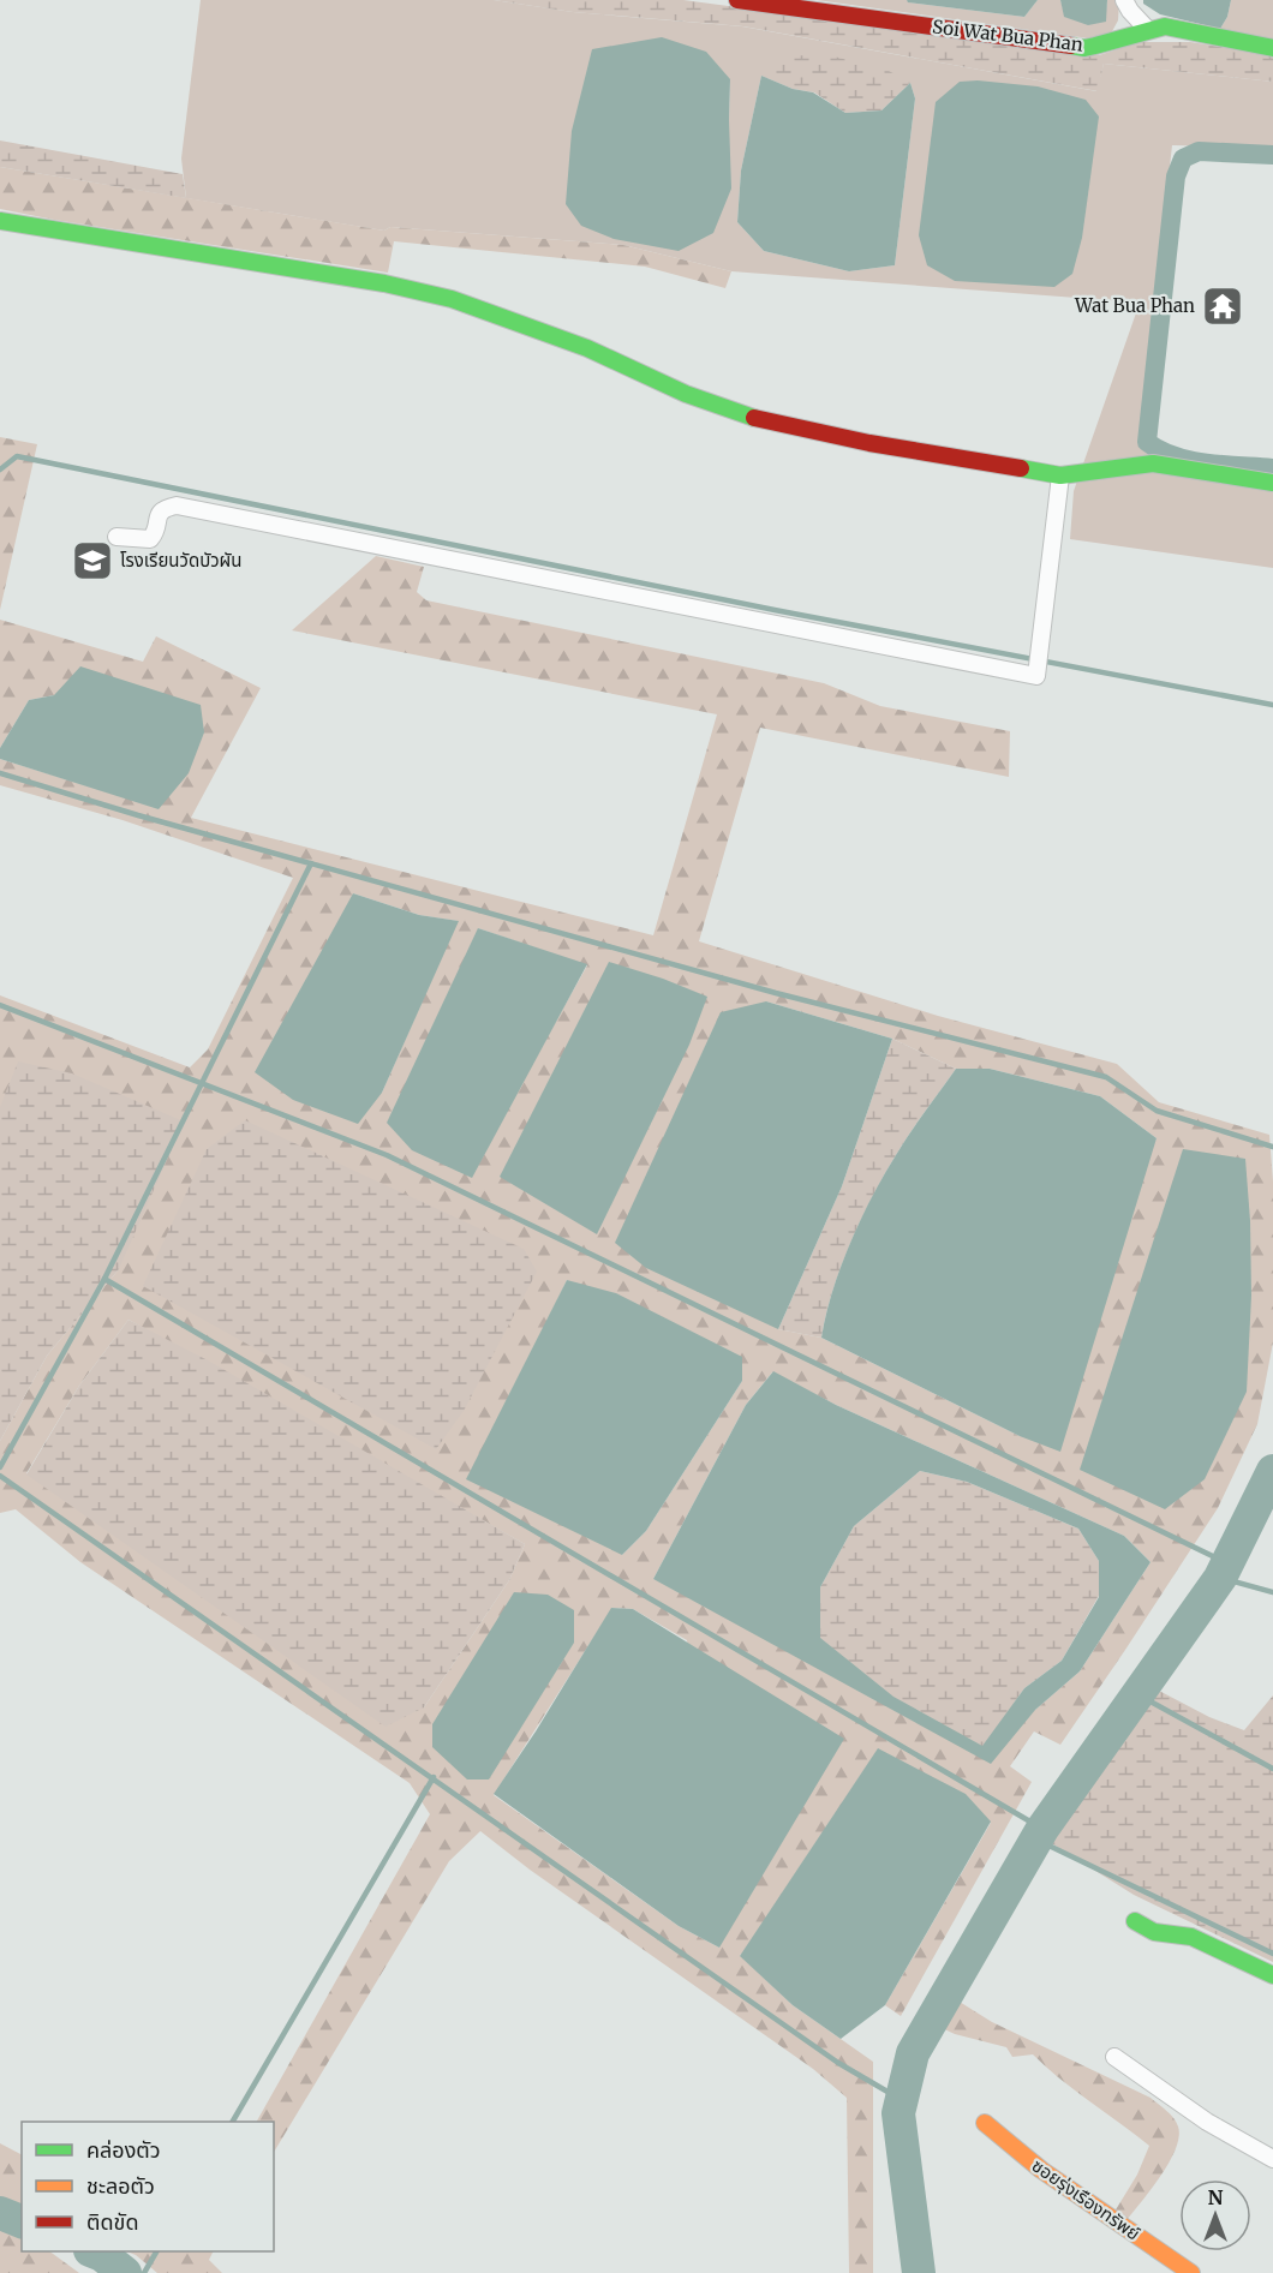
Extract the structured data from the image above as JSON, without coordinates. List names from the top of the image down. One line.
{"streets":{"street":["Soi Wat Bua Phan","ซอยรุ่งเรืองทรัพย์"]},"places":{"temple":["Wat Bua Phan"],"school or university":["โรงเรียนวัดบัวผัน"]},"legend":["คล่องตัว","ชะลอตัว","ติดขัด"],"north":"top"}
